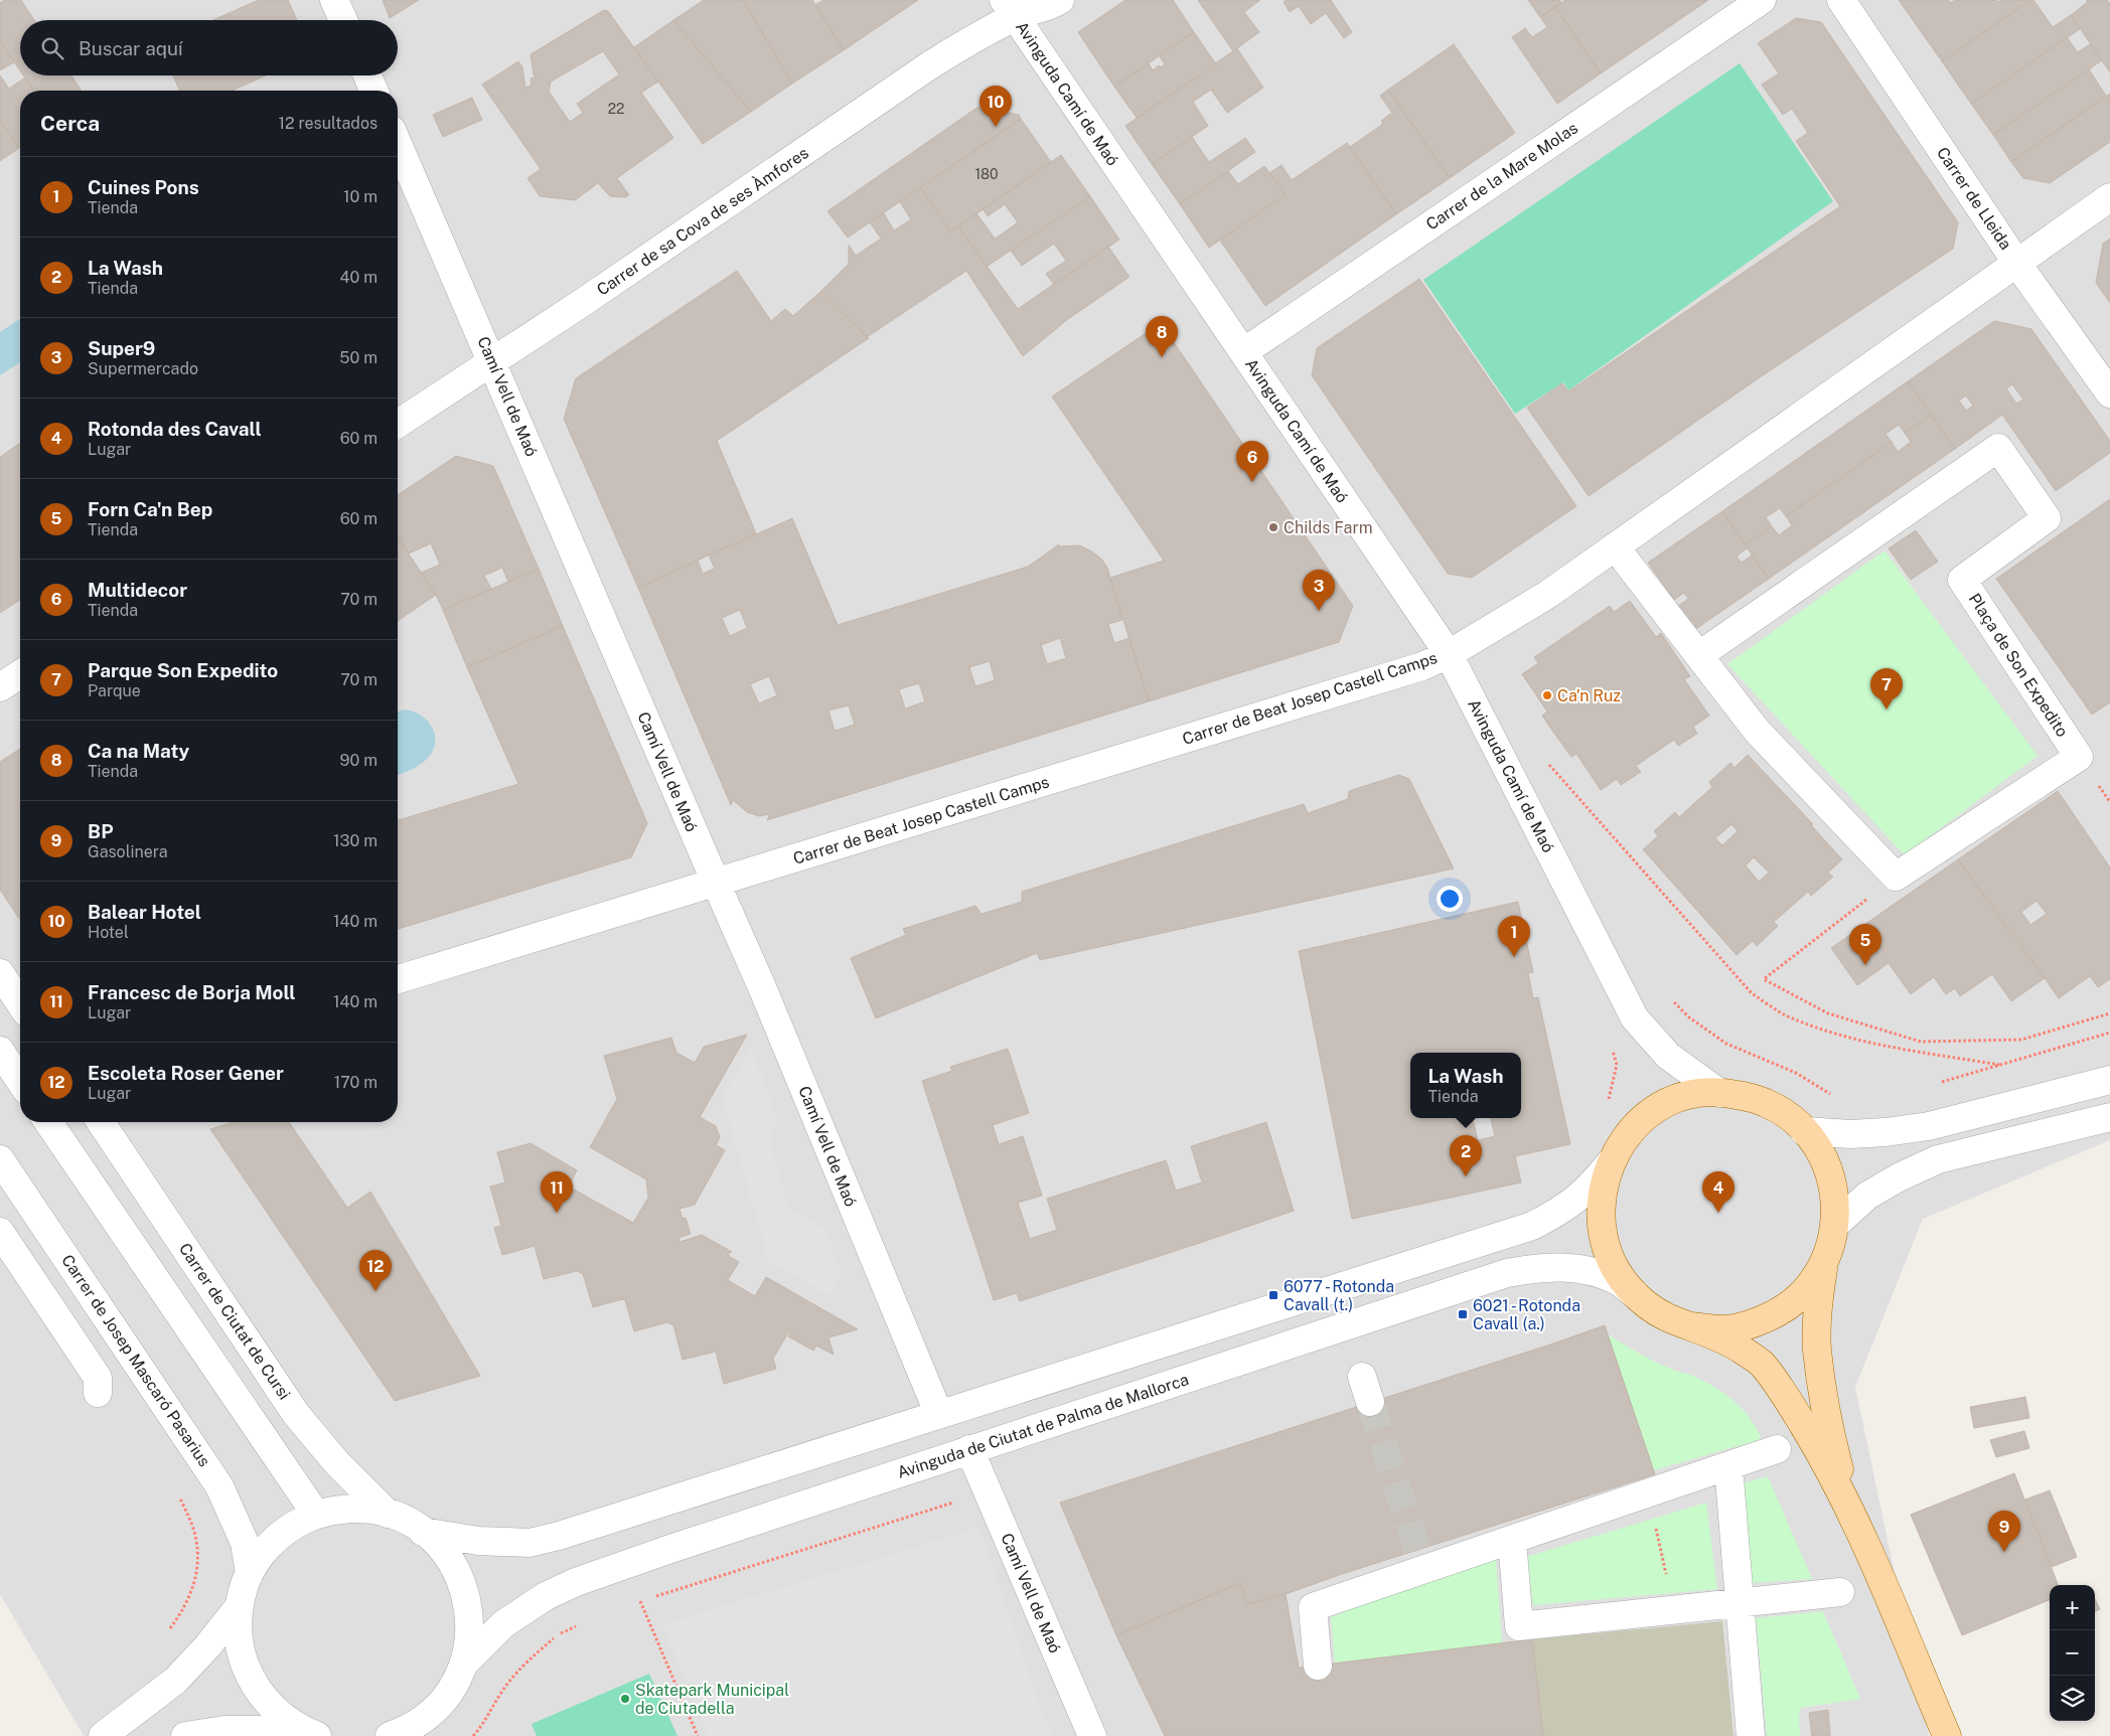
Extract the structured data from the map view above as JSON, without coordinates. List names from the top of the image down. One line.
{"streets":{"street":["Avinguda Camí de Maó","Carrer de la Mare Molas","Carrer de Lleida","Carrer de sa Cova de ses Àmfores","Camí Vell de Maó","Plaça de Son Expedito","Carrer de Beat Josep Castell Camps","Carrer de Ciutat de Cursi","Carrer de Josep Mascaró Pasarius","Avinguda de Ciutat de Palma de Mallorca"]},"crossings":[["Avinguda Camí de Maó","Carrer de la Mare Molas"],["Avinguda Camí de Maó","Carrer de sa Cova de ses Àmfores"],["Avinguda Camí de Maó","Carrer de Beat Josep Castell Camps"],["Carrer de Lleida","Carrer de Beat Josep Castell Camps"],["Carrer de sa Cova de ses Àmfores","Camí Vell de Maó"],["Camí Vell de Maó","Carrer de Beat Josep Castell Camps"],["Camí Vell de Maó","Avinguda de Ciutat de Palma de Mallorca"]],"places":{"other":["Childs Farm","Ca'n Ruz","Skatepark Municipal de Ciutadella"],"transit":["6077 - Rotonda Cavall (t.)","6021 - Rotonda Cavall (a.)"]},"house_numbers":["22","180"],"page":{"search":"Buscar aquí","pins":["10","8","6","3","7","1","5","2","4","11","12","9"],"heading":["Cerca","12 resultados"],"list":[{"mark":"1","name":"Cuines Pons","note":"Tienda","value":"10 m"},{"mark":"2","name":"La Wash","note":"Tienda","value":"40 m"},{"mark":"3","name":"Super9","note":"Supermercado","value":"50 m"},{"mark":"4","name":"Rotonda des Cavall","note":"Lugar","value":"60 m"},{"mark":"5","name":"Forn Ca'n Bep","note":"Tienda","value":"60 m"},{"mark":"6","name":"Multidecor","note":"Tienda","value":"70 m"},{"mark":"7","name":"Parque Son Expedito","note":"Parque","value":"70 m"},{"mark":"8","name":"Ca na Maty","note":"Tienda","value":"90 m"},{"mark":"9","name":"BP","note":"Gasolinera","value":"130 m"},{"mark":"10","name":"Balear Hotel","note":"Hotel","value":"140 m"},{"mark":"11","name":"Francesc de Borja Moll","note":"Lugar","value":"140 m"},{"mark":"12","name":"Escoleta Roser Gener","note":"Lugar","value":"170 m"}],"popup":["La Wash","Tienda"],"map_buttons":["+","−"]}}
